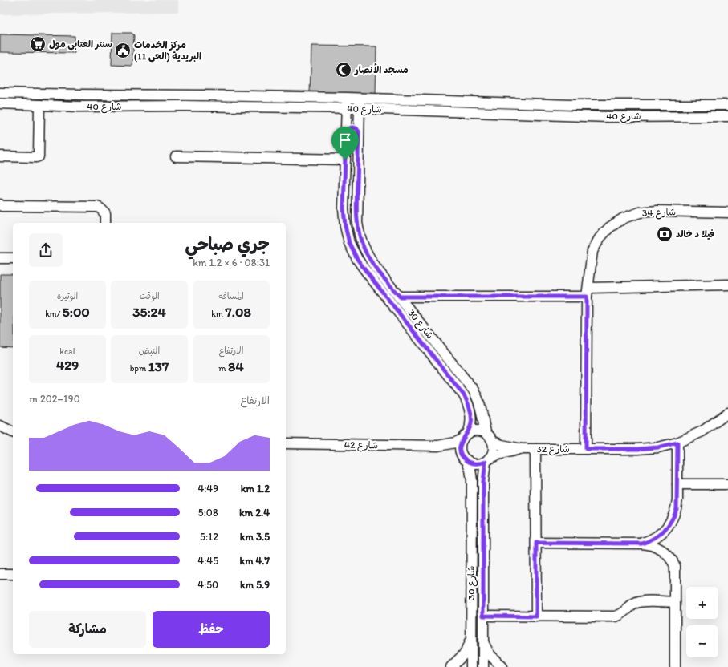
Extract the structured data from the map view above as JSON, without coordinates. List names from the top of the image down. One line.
{"streets":{"street":["شارع 40","شارع 34","شارع 30","شارع 42","شارع 32"]},"crossings":[["شارع 40","شارع 30"],["شارع 34","شارع 32"],["شارع 30","شارع 42"],["شارع 30","شارع 32"],["شارع 42","شارع 32"]],"places":{"supermarket":["سنتر العتابى مول"],"public building":["مركز الخدمات البريدية (الحى 11)"],"mosque":["مسجد الأنصار"],"bank":["فيلا د خالد"]},"page":{"heading":["جري صباحي","08:31 · 6 × 1.2 km"],"stats":[["المسافة","7.08 km"],["الوقت","35:24"],["الوتيرة","5:00 /km"],["الارتفاع","84 m"],["النبض","137 bpm"],["kcal","429"]],"chart":["الارتفاع","190–202 m"],"list":[{"name":"1.2 km","note":"4:49"},{"name":"2.4 km","note":"5:08"},{"name":"3.5 km","note":"5:12"},{"name":"4.7 km","note":"4:45"},{"name":"5.9 km","note":"4:50"}],"map_buttons":["+","−"],"buttons":["حفظ","مشاركة"]}}
